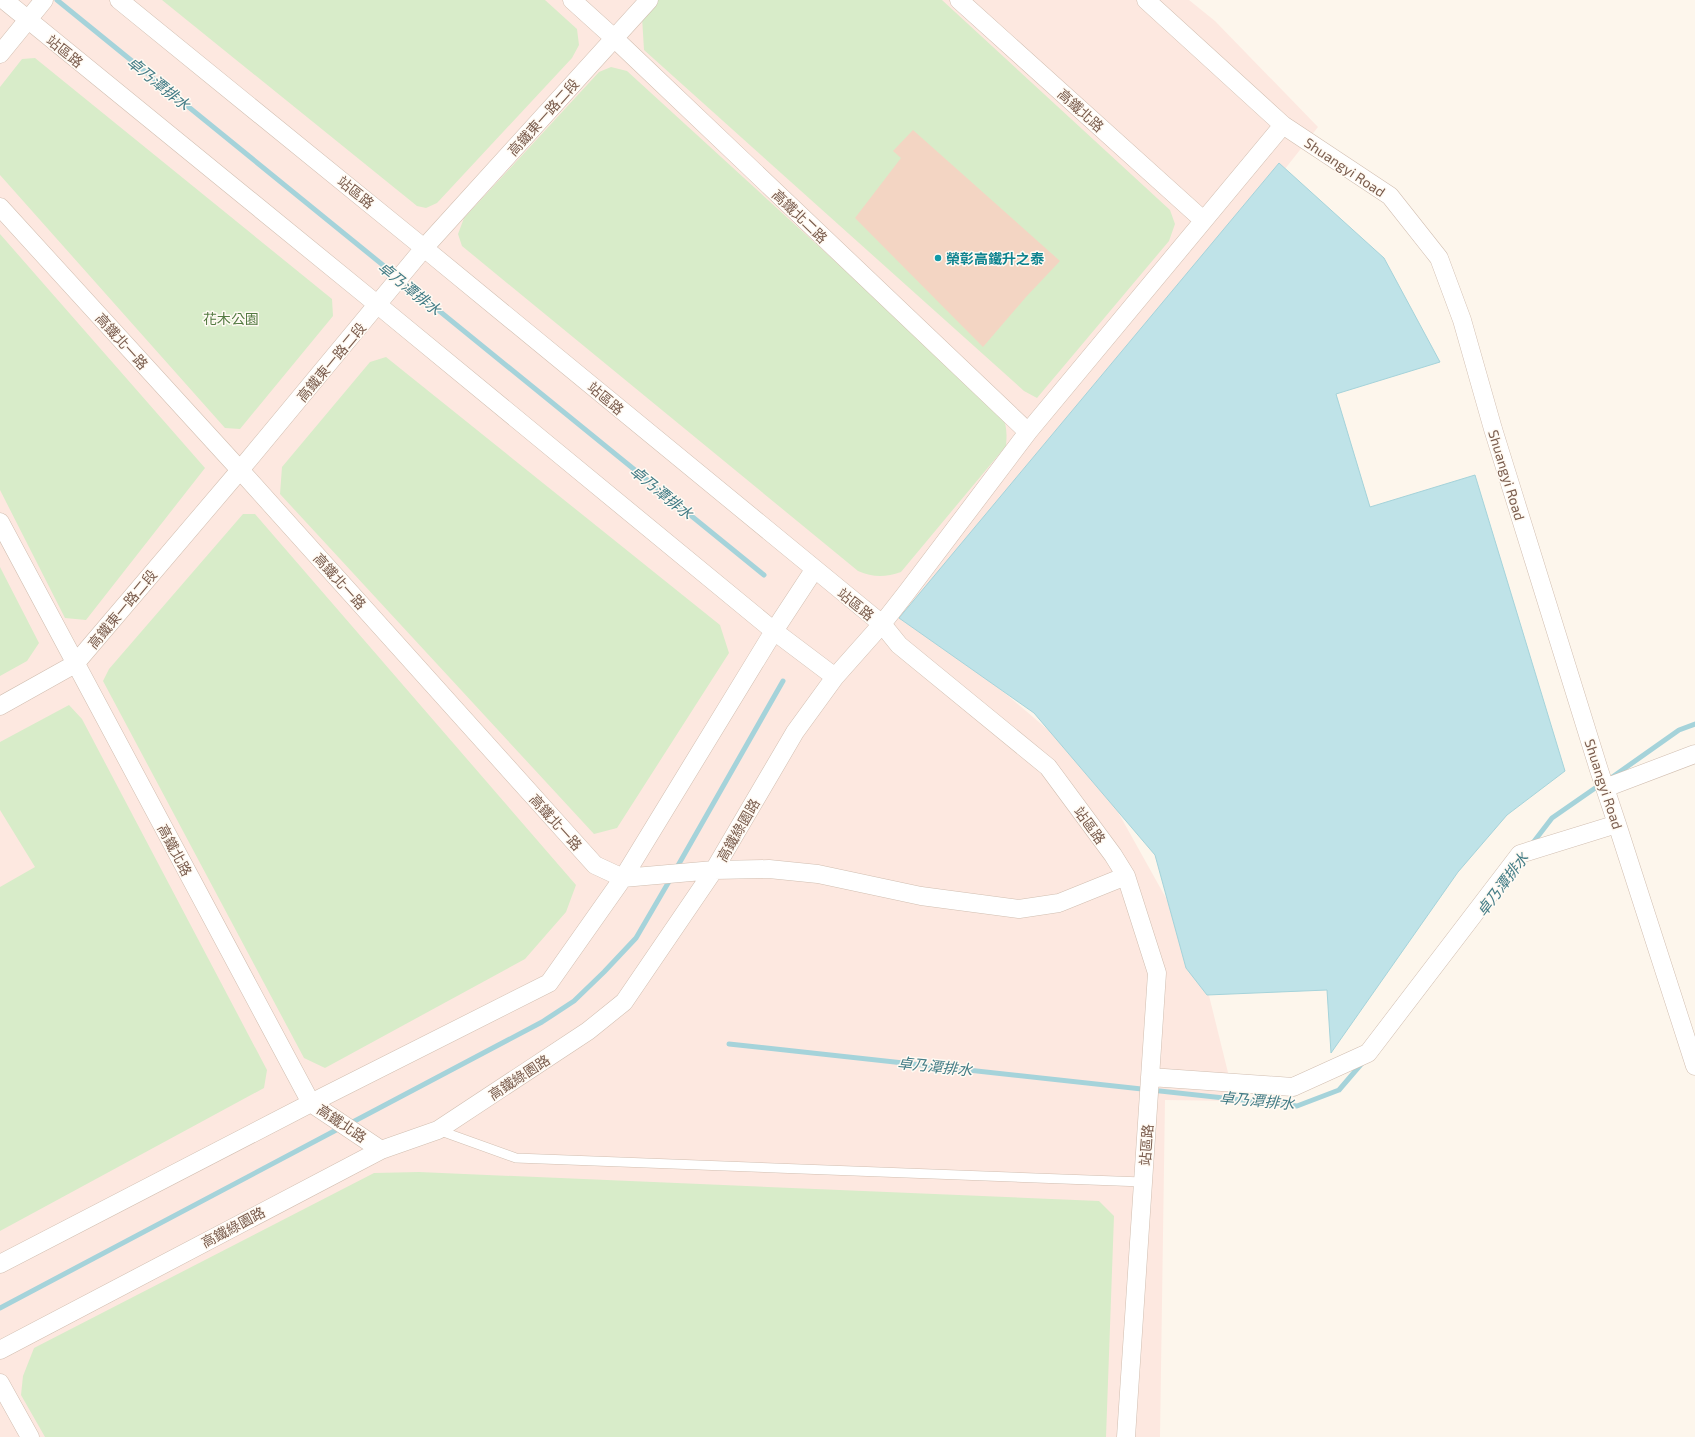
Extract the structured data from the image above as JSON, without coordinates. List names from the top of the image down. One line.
{"streets":{"street":["站區路","高鐵北路","高鐵東一路二段","Shuangyi Road","高鐵北二路","高鐵北一路","高鐵綠園路"]},"crossings":[["站區路","高鐵東一路二段"],["站區路","高鐵綠園路"],["高鐵北路","高鐵東一路二段"],["高鐵北路","高鐵綠園路"],["高鐵東一路二段","高鐵北二路"],["高鐵東一路二段","高鐵北一路"],["Shuangyi Road","高鐵綠園路"],["高鐵北二路","高鐵綠園路"]],"water":["卓乃潭排水"],"parks":["花木公園"],"places":["榮彰高鐵升之泰"]}
